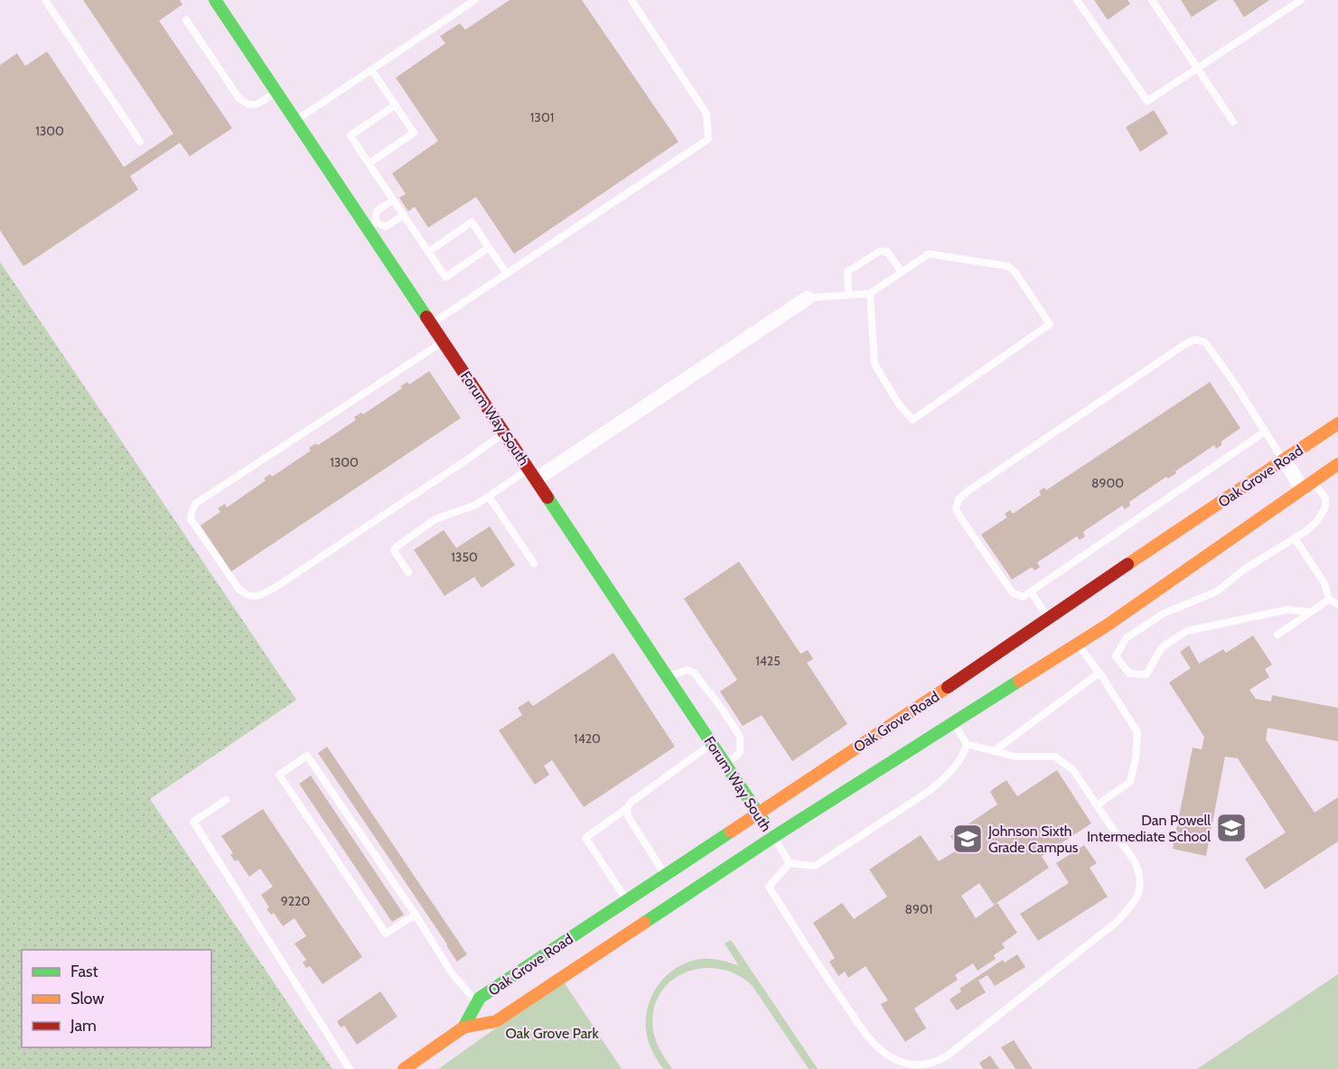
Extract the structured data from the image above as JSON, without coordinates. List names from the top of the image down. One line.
{"streets":{"street":["Forum Way South","Oak Grove Road"]},"crossings":[["Forum Way South","Oak Grove Road"]],"parks":["Oak Grove Park"],"places":{"school or university":["Dan Powell Intermediate School","Johnson Sixth Grade Campus"]},"house_numbers":["1301","1300","1300","8900","1350","1425","1420","9220","8901"],"legend":["Fast","Slow","Jam"]}
